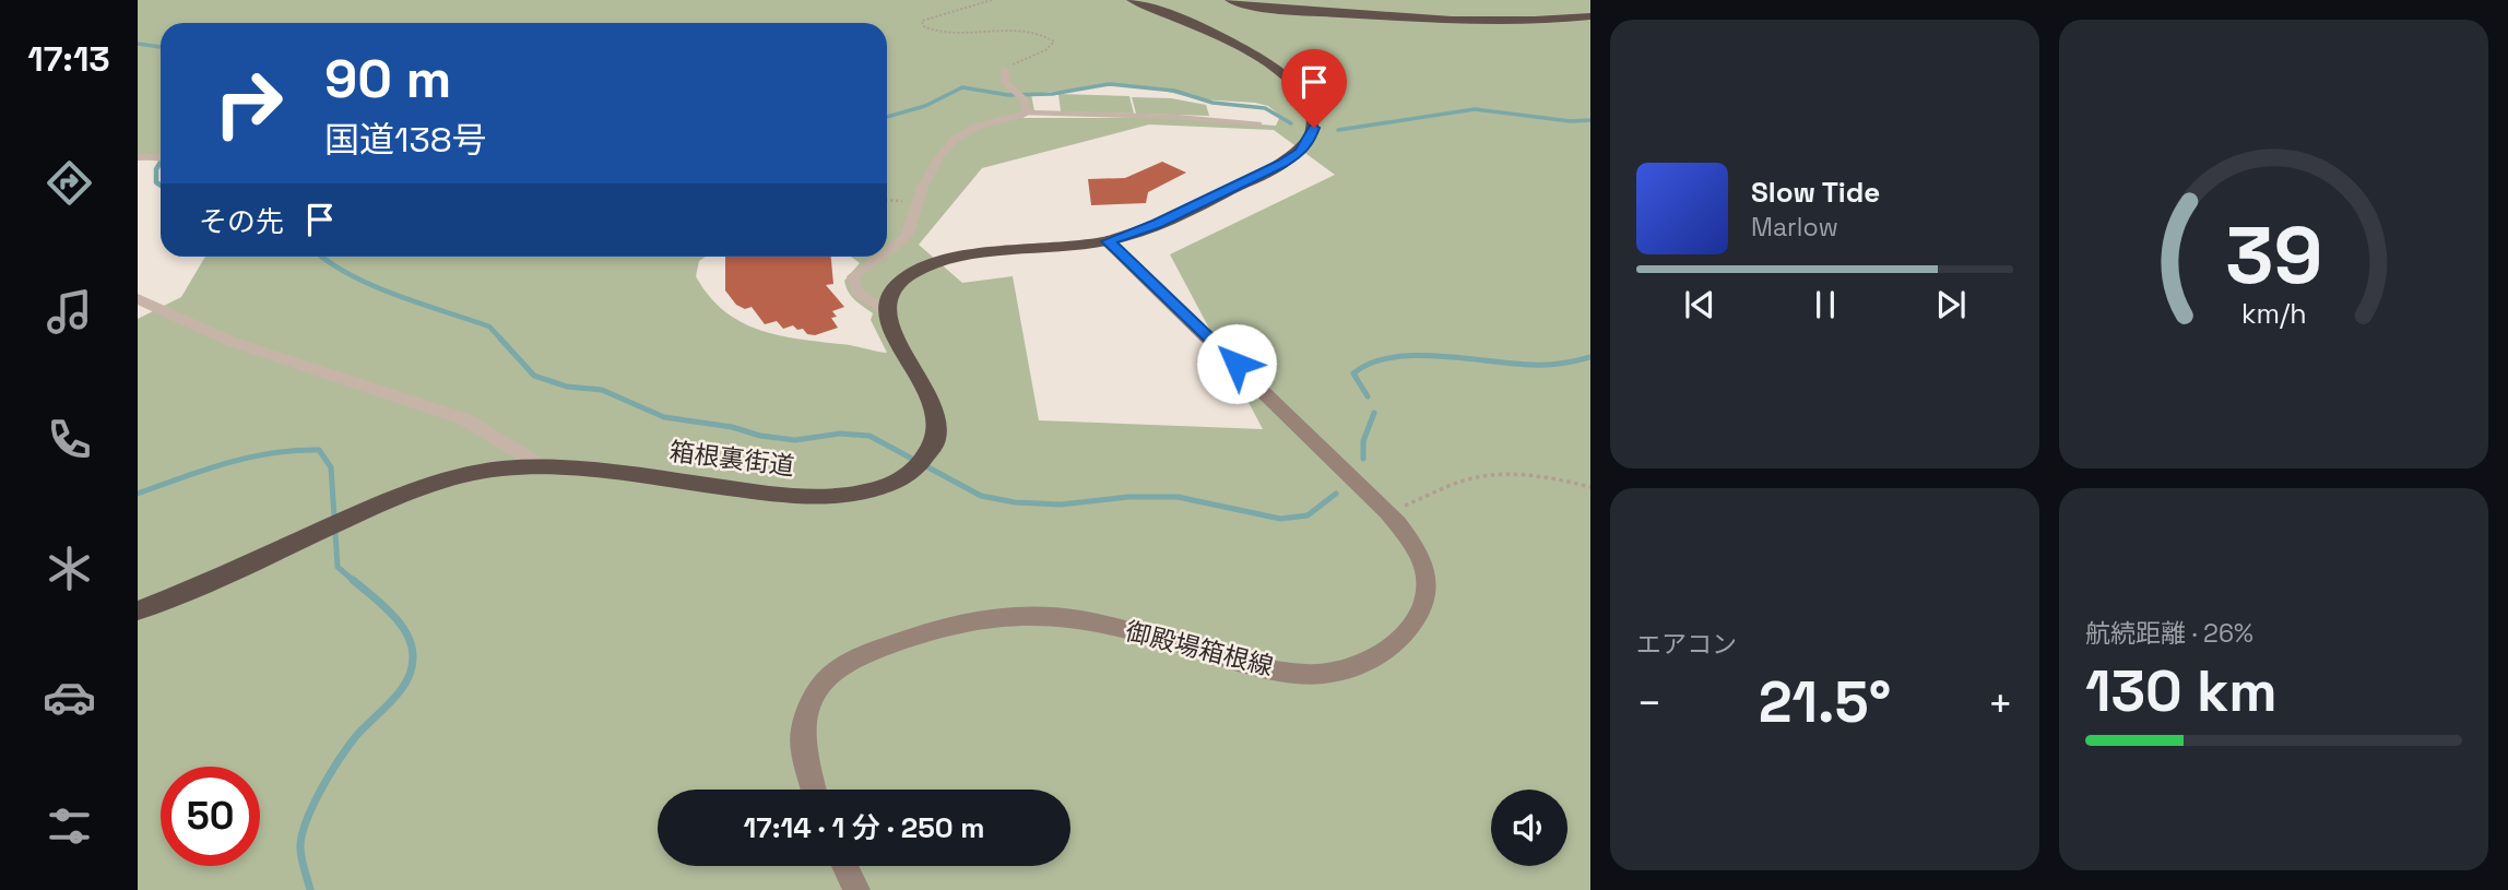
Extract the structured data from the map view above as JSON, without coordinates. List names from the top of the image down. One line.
{"streets":{"highway":["箱根裏街道"],"main road":["御殿場箱根線"]},"page":{"tabs":"17:13","turn":["90 m","国道138号"],"song":["Slow Tide","Marlow"],"then":"その先","tile":["エアコン",["航続距離 · 26%","130 km"]],"heat":["−","21.5°","+"],"limit":"50","trip":"17:14 · 1 分 · 250 m","gauge":["39","km/h"]}}
